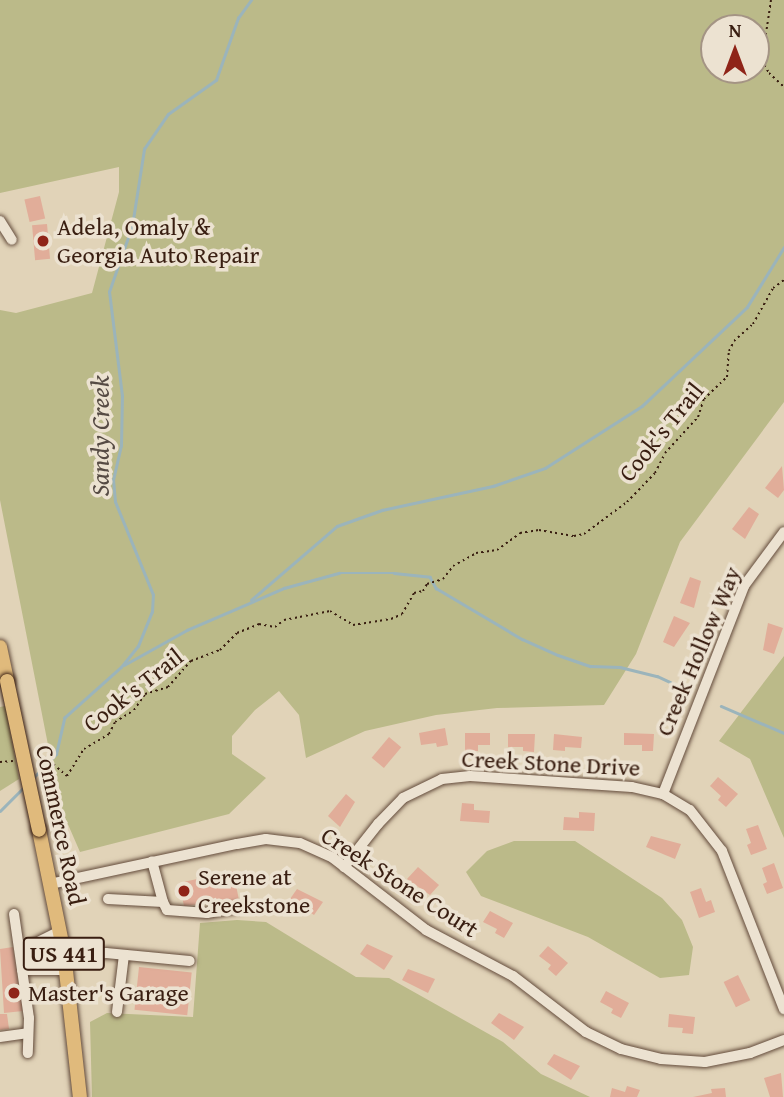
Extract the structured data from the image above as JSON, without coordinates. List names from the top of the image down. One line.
{"streets":{"highway":["Commerce Road","US 441"],"street":["Creek Hollow Way","Creek Stone Drive","Creek Stone Court"],"path":["Cook's Trail"]},"crossings":[["Creek Hollow Way","Creek Stone Drive"],["Creek Stone Drive","Creek Stone Court"],["Commerce Road","Creek Stone Court"]],"water":["Sandy Creek"],"places":["Adela, Omaly & Georgia Auto Repair","Serene at Creekstone","Master's Garage"],"north":"top"}
